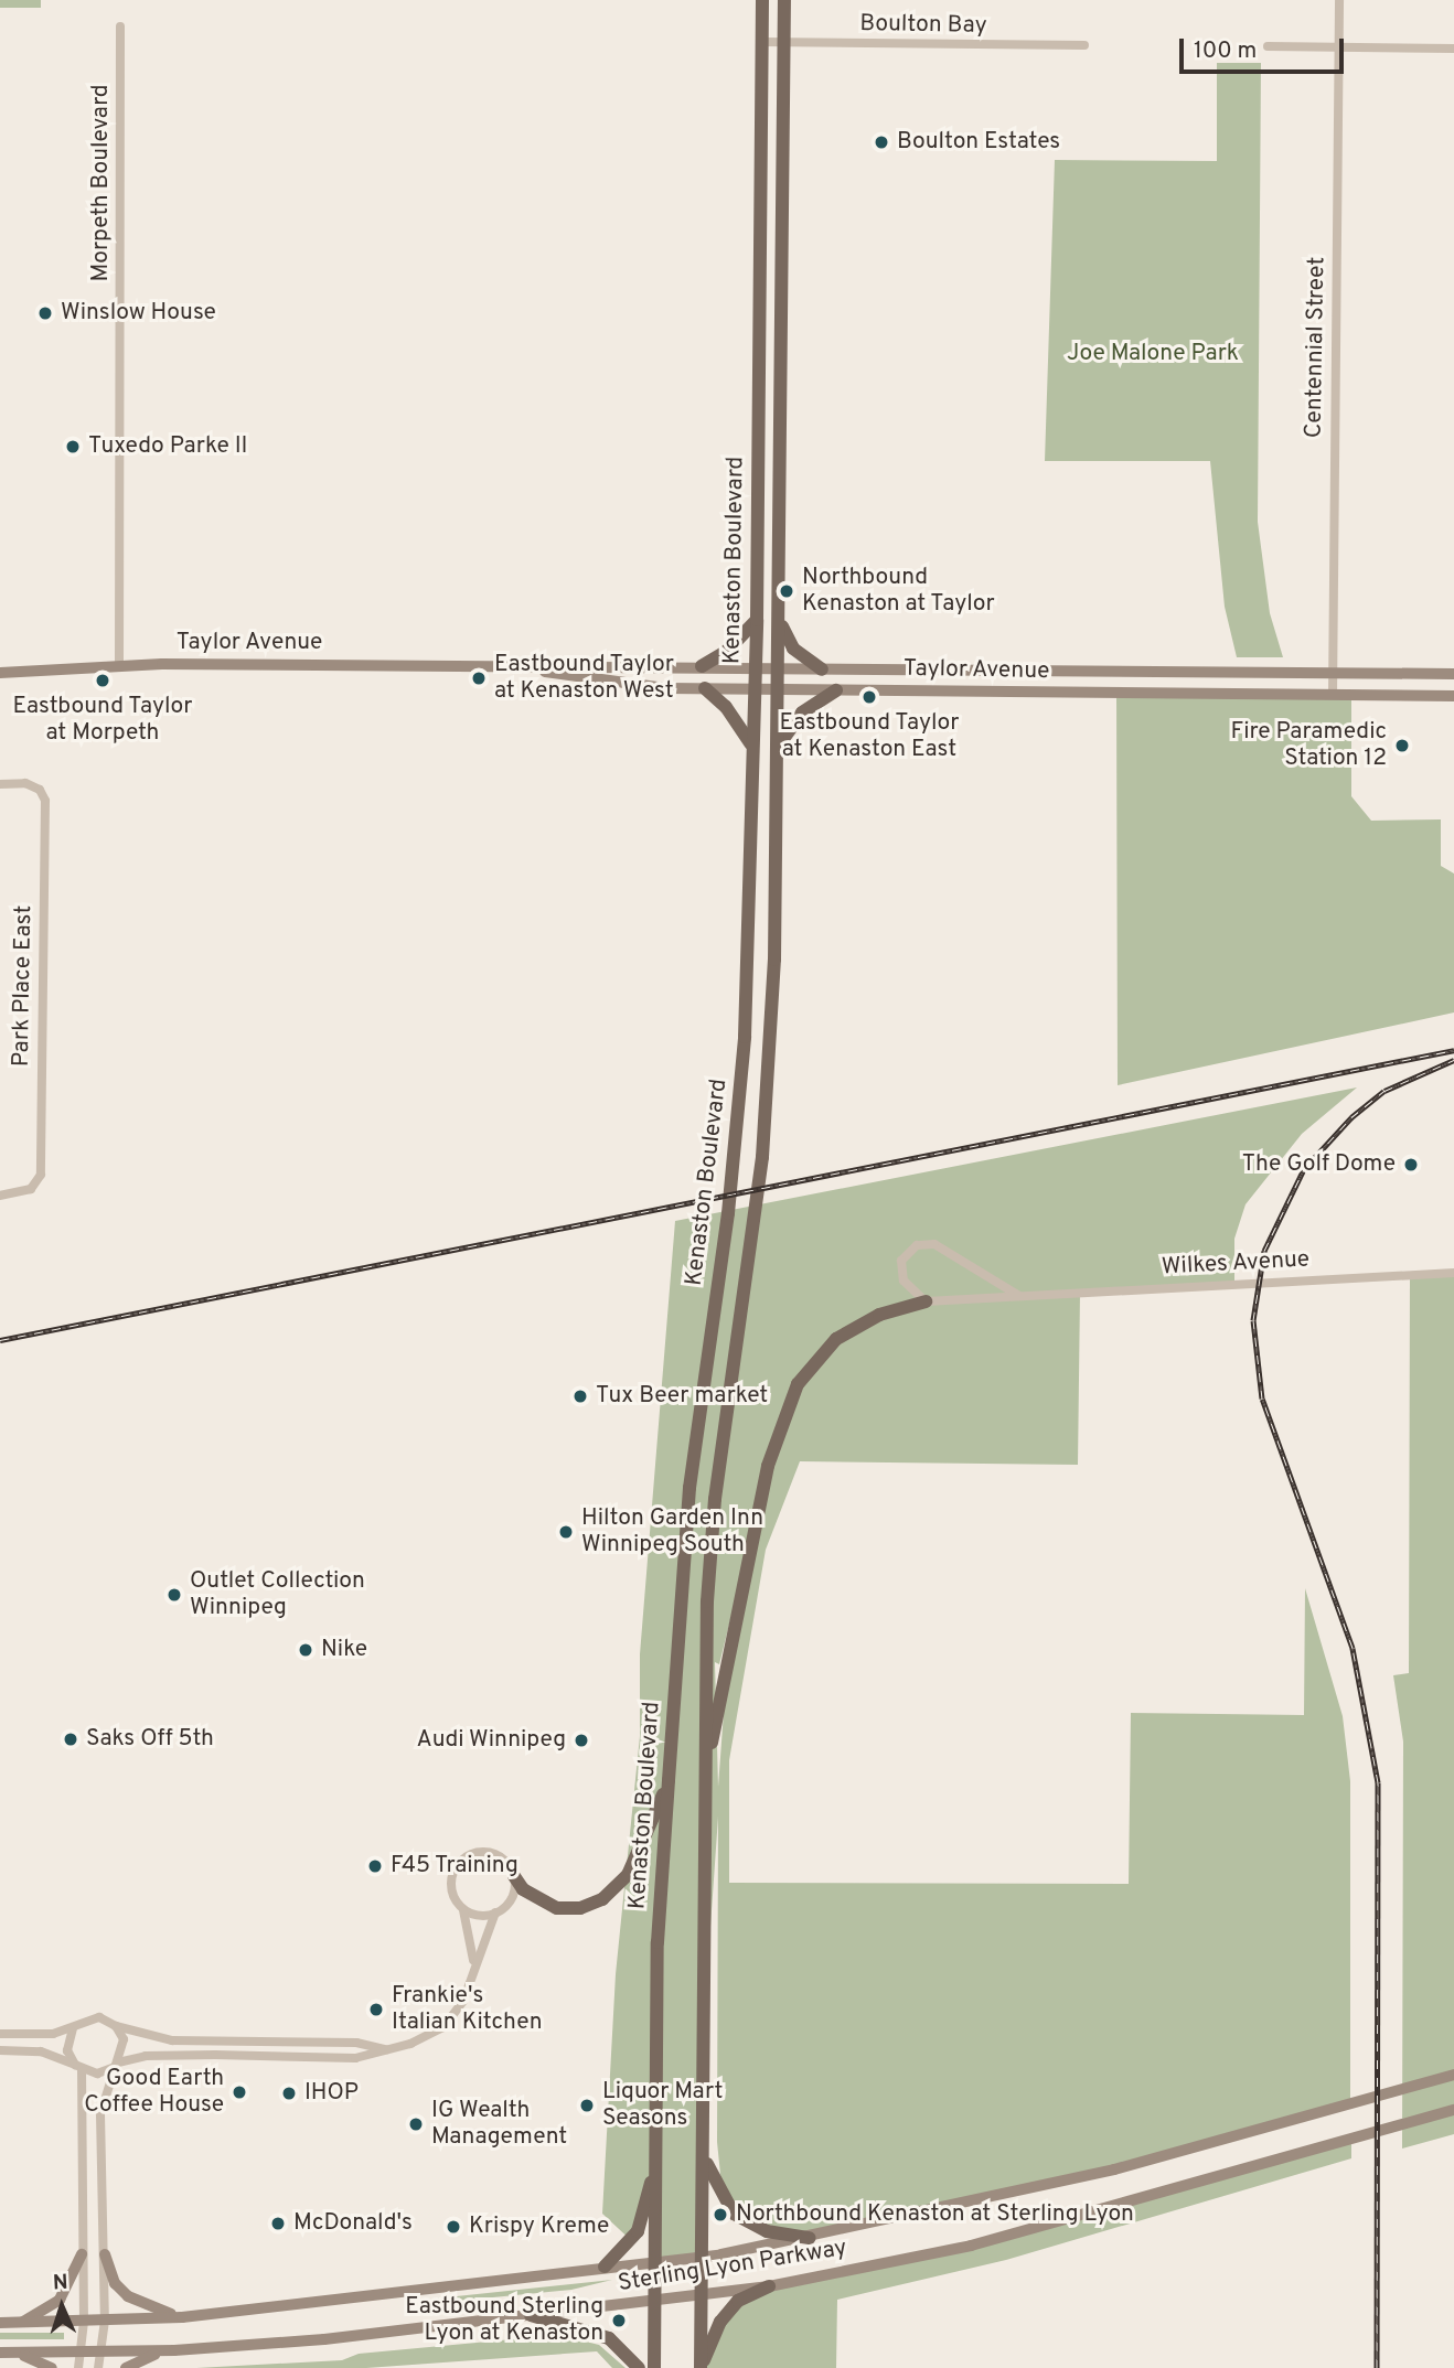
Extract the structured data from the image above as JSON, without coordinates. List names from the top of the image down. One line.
{"streets":{"main road":["Kenaston Boulevard","Taylor Avenue","Sterling Lyon Parkway"],"street":["Boulton Bay","Morpeth Boulevard","Centennial Street","Park Place East","Wilkes Avenue"]},"crossings":[["Boulton Bay","Kenaston Boulevard"],["Morpeth Boulevard","Taylor Avenue"],["Centennial Street","Taylor Avenue"],["Kenaston Boulevard","Taylor Avenue"],["Kenaston Boulevard","Sterling Lyon Parkway"]],"parks":["Joe Malone Park"],"places":["Boulton Estates","Winslow House","Tuxedo Parke II","Northbound Kenaston at Taylor","Eastbound Taylor at Kenaston West","Eastbound Taylor at Morpeth","Eastbound Taylor at Kenaston East","Fire Paramedic Station 12","The Golf Dome","Tux Beer market","Hilton Garden Inn Winnipeg South","Outlet Collection Winnipeg","Nike","Saks Off 5th","Audi Winnipeg","F45 Training","Frankie's Italian Kitchen","Good Earth Coffee House","IHOP","Liquor Mart Seasons","IG Wealth Management","Northbound Kenaston at Sterling Lyon","McDonald's","Krispy Kreme","Eastbound Sterling Lyon at Kenaston"],"scale_bar":"100 m","north":"top"}
